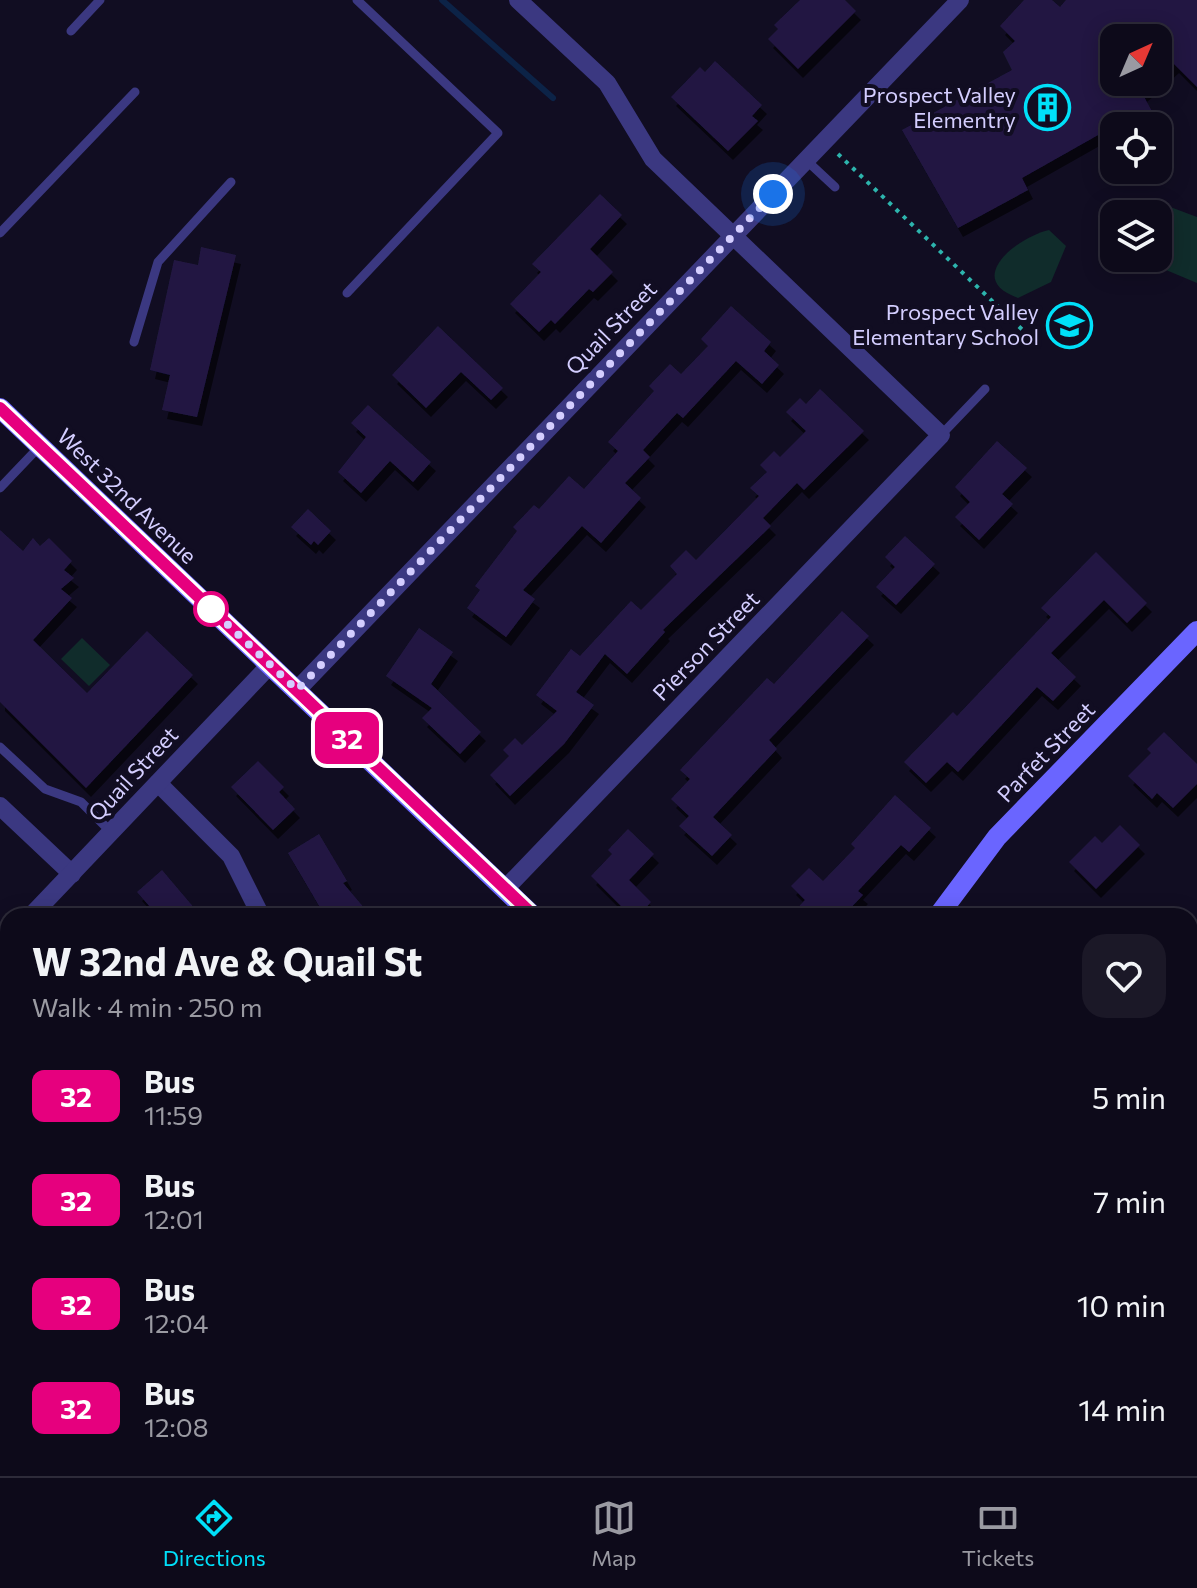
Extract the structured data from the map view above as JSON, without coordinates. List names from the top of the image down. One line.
{"streets":{"street":["Quail Street","West 32nd Avenue","Pierson Street","Parfet Street"]},"crossings":[["Quail Street","West 32nd Avenue"],["West 32nd Avenue","Pierson Street"]],"places":{"building":["Prospect Valley Elementry"],"school or university":["Prospect Valley Elementary School"]},"lines":["bus line 32"],"north":"top right","page":{"on_map":"32","heading":["W 32nd Ave & Quail St","Walk · 4 min · 250 m"],"list":[{"mark":"32","name":"Bus","note":"11:59","value":"5 min"},{"mark":"32","name":"Bus","note":"12:01","value":"7 min"},{"mark":"32","name":"Bus","note":"12:04","value":"10 min"},{"mark":"32","name":"Bus","note":"12:08","value":"14 min"}],"tabs":["Directions","Map","Tickets"]}}
